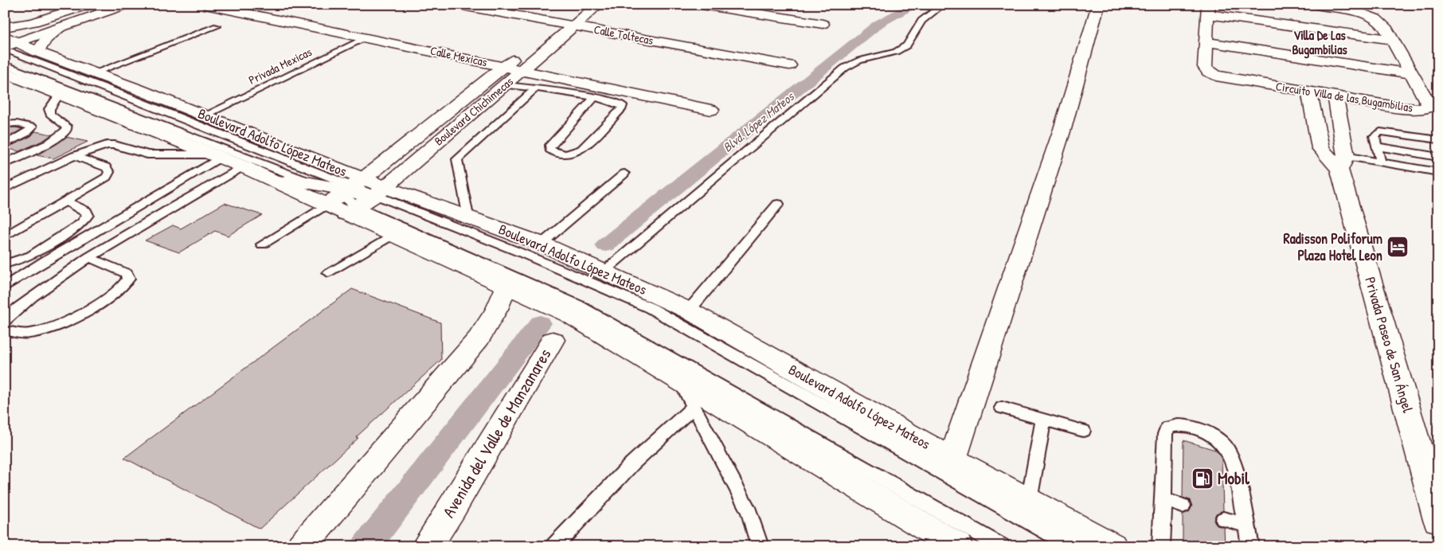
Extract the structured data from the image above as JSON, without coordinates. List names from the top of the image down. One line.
{"streets":{"street":["Calle Toltecas","Calle Mexicas","Circuito Villa de las Bugambilias","Boulevard Chichimecas","Boulevard Adolfo López Mateos","Privada Paseo de San Ángel","Avenida del Valle de Manzanares"],"lane":["Privada Mexicas"]},"crossings":[["Calle Toltecas","Boulevard Chichimecas"],["Calle Mexicas","Privada Mexicas"],["Calle Mexicas","Boulevard Chichimecas"],["Privada Mexicas","Boulevard Adolfo López Mateos"],["Circuito Villa de las Bugambilias","Privada Paseo de San Ángel"],["Boulevard Chichimecas","Boulevard Adolfo López Mateos"]],"districts":["Villa De Las Bugambilias"],"water":["Blvd. López Mateos"],"places":{"hotel":["Radisson Poliforum Plaza Hotel Leon"],"fuel station":["Mobil"]}}
